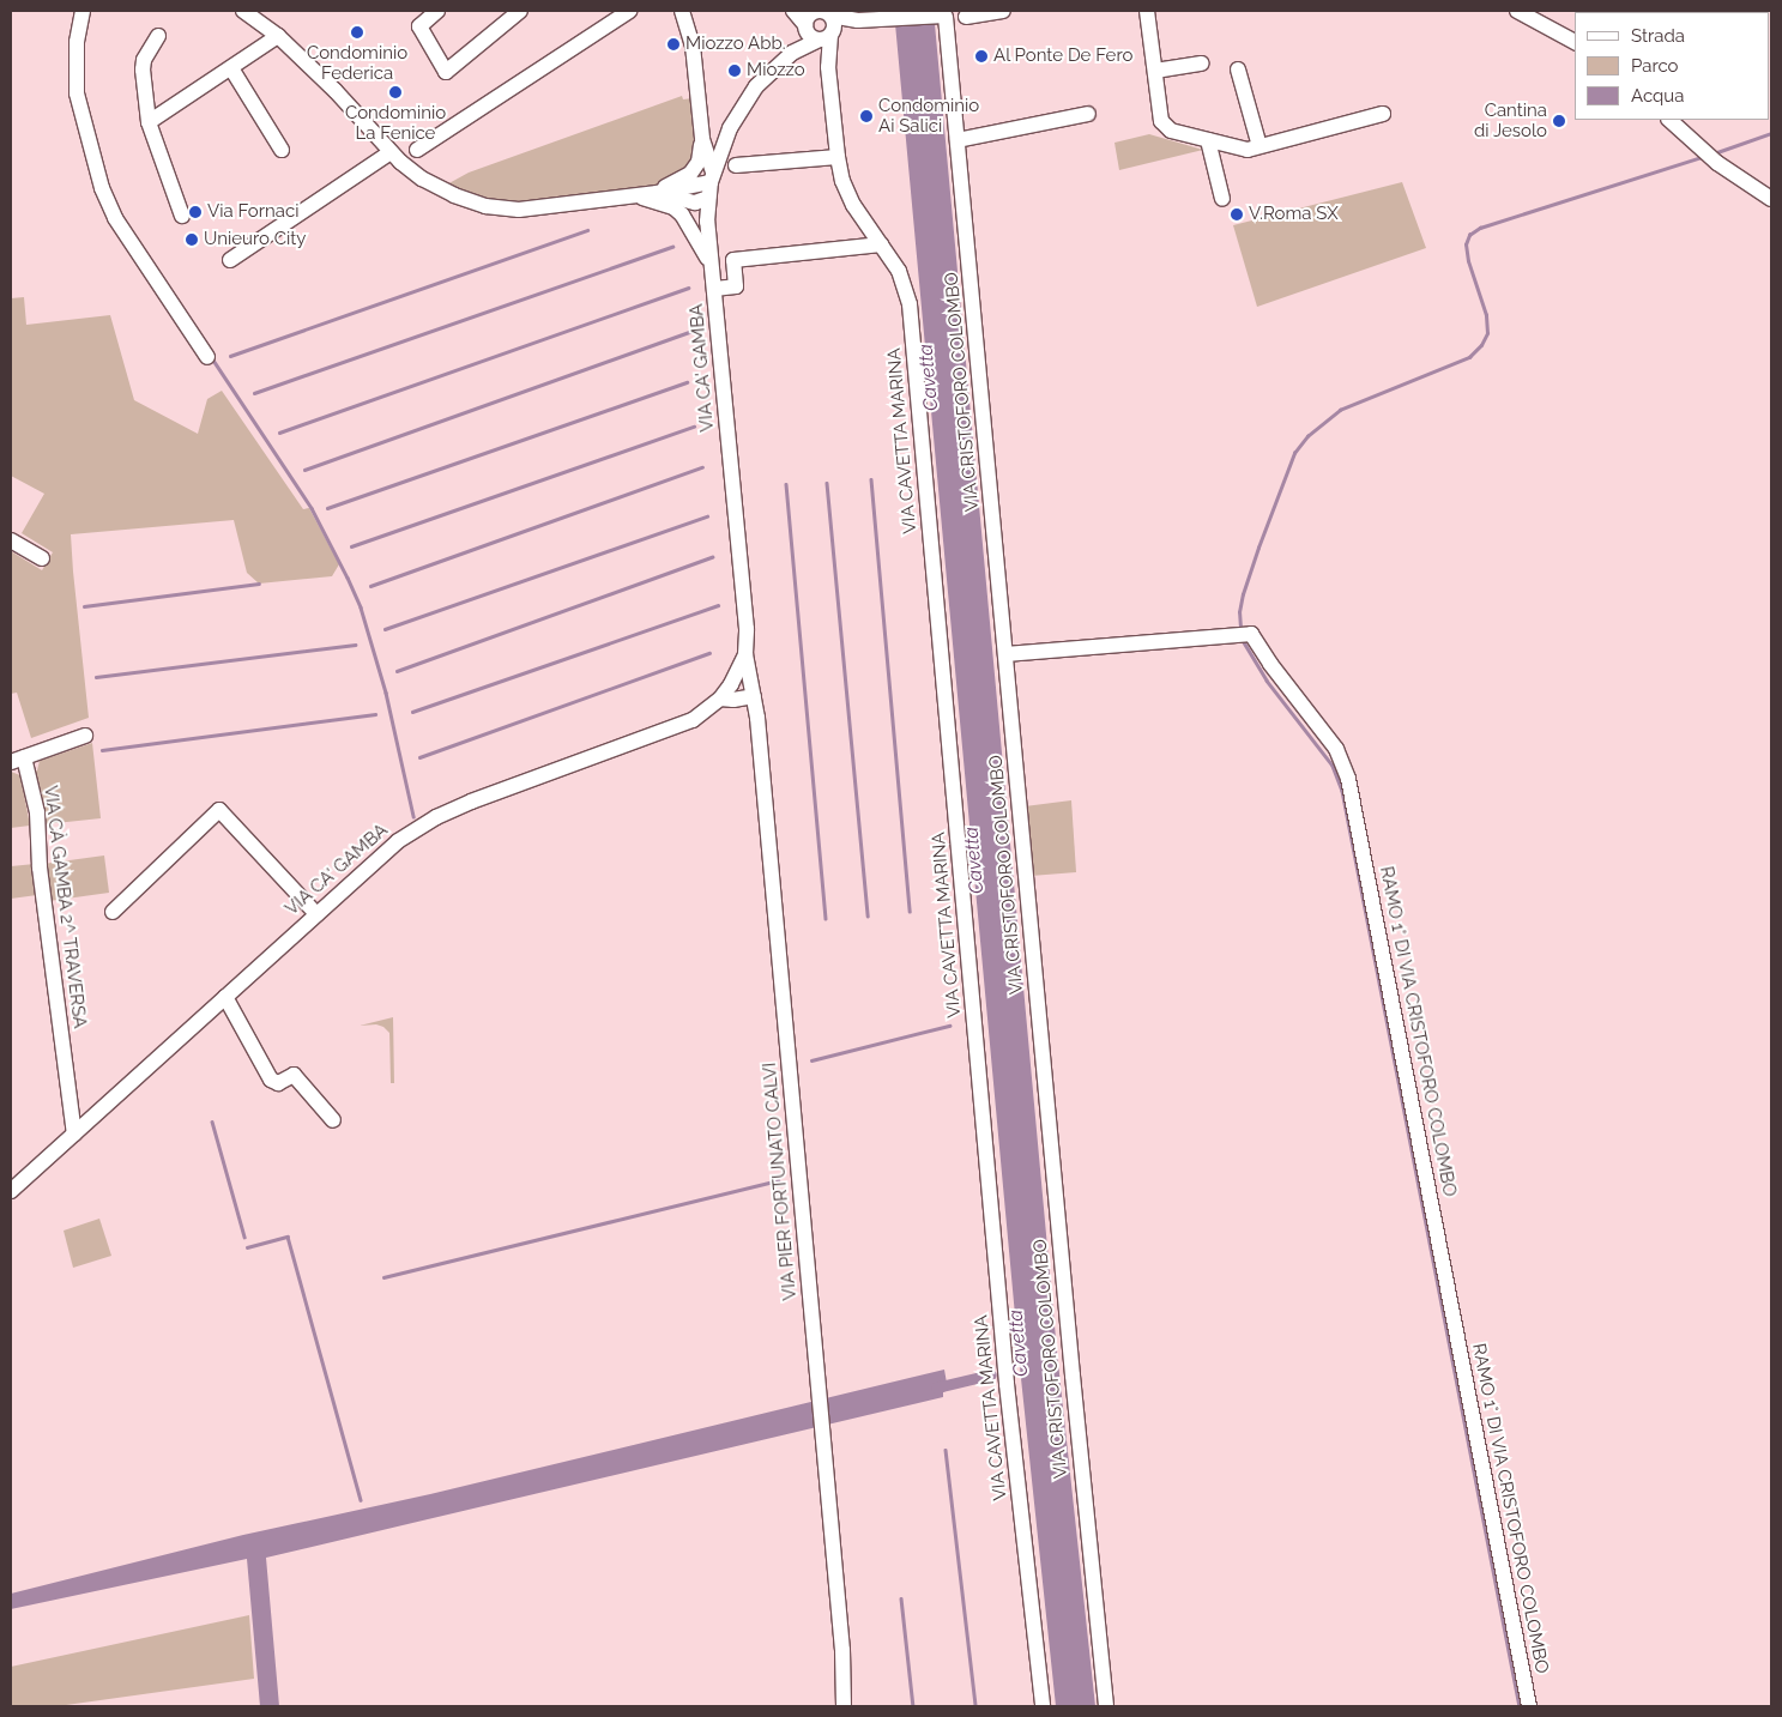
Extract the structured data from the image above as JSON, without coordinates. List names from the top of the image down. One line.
{"streets":{"street":["VIA CA' GAMBA","VIA CRISTOFORO COLOMBO","VIA CAVETTA MARINA","VIA CÀ GAMBA 2^ TRAVERSA","RAMO 1° DI VIA CRISTOFORO COLOMBO","VIA PIER FORTUNATO CALVI"]},"crossings":[["VIA CA' GAMBA","VIA CAVETTA MARINA"],["VIA CA' GAMBA","VIA CÀ GAMBA 2^ TRAVERSA"],["VIA CA' GAMBA","VIA PIER FORTUNATO CALVI"],["VIA CRISTOFORO COLOMBO","RAMO 1° DI VIA CRISTOFORO COLOMBO"]],"water":["Cavetta"],"places":["Condominio Federica","Miozzo Abb.","Al Ponte De Fero","Miozzo","Condominio La Fenice","Condominio Ai Salici","Cantina di Jesolo","Via Fornaci","V.Roma SX","Unieuro City"],"legend":["Strada","Parco","Acqua"]}
